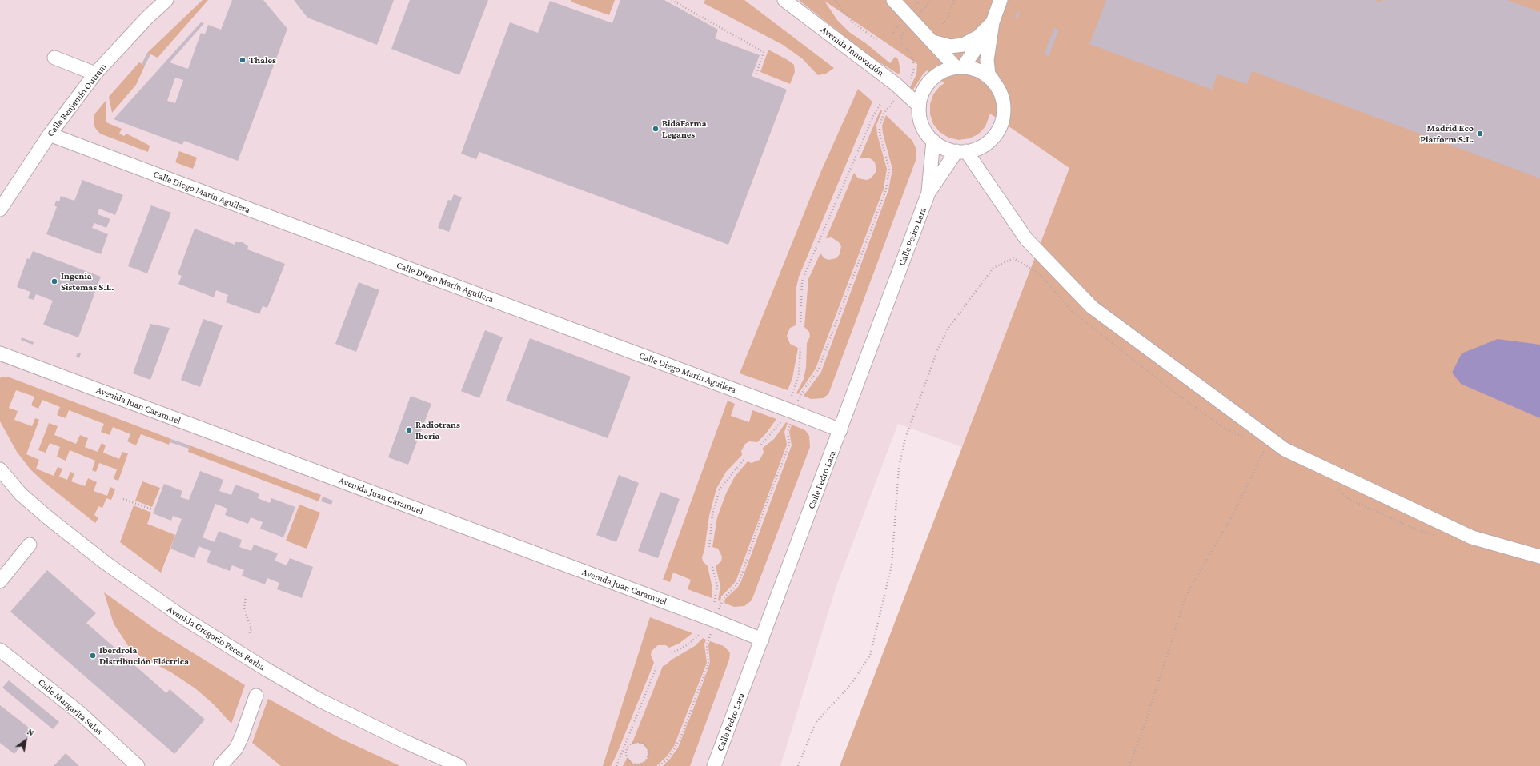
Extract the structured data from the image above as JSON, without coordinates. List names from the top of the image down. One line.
{"streets":{"street":["Avenida Innovación","Calle Benjamín Outram","Calle Diego Marín Aguilera","Calle Pedro Lara","Avenida Juan Caramuel","Avenida Gregorio Peces Barba","Calle Margarita Salas"]},"crossings":[["Avenida Innovación","Calle Pedro Lara"],["Calle Benjamín Outram","Calle Diego Marín Aguilera"],["Calle Diego Marín Aguilera","Calle Pedro Lara"],["Calle Pedro Lara","Avenida Juan Caramuel"]],"places":["Thales","BidaFarma Leganes","Madrid Eco Platform S.L.","Ingenia Sistemas S.L.","Radiotrans Iberia","Iberdrola Distribución Eléctrica"],"north":"top right"}
